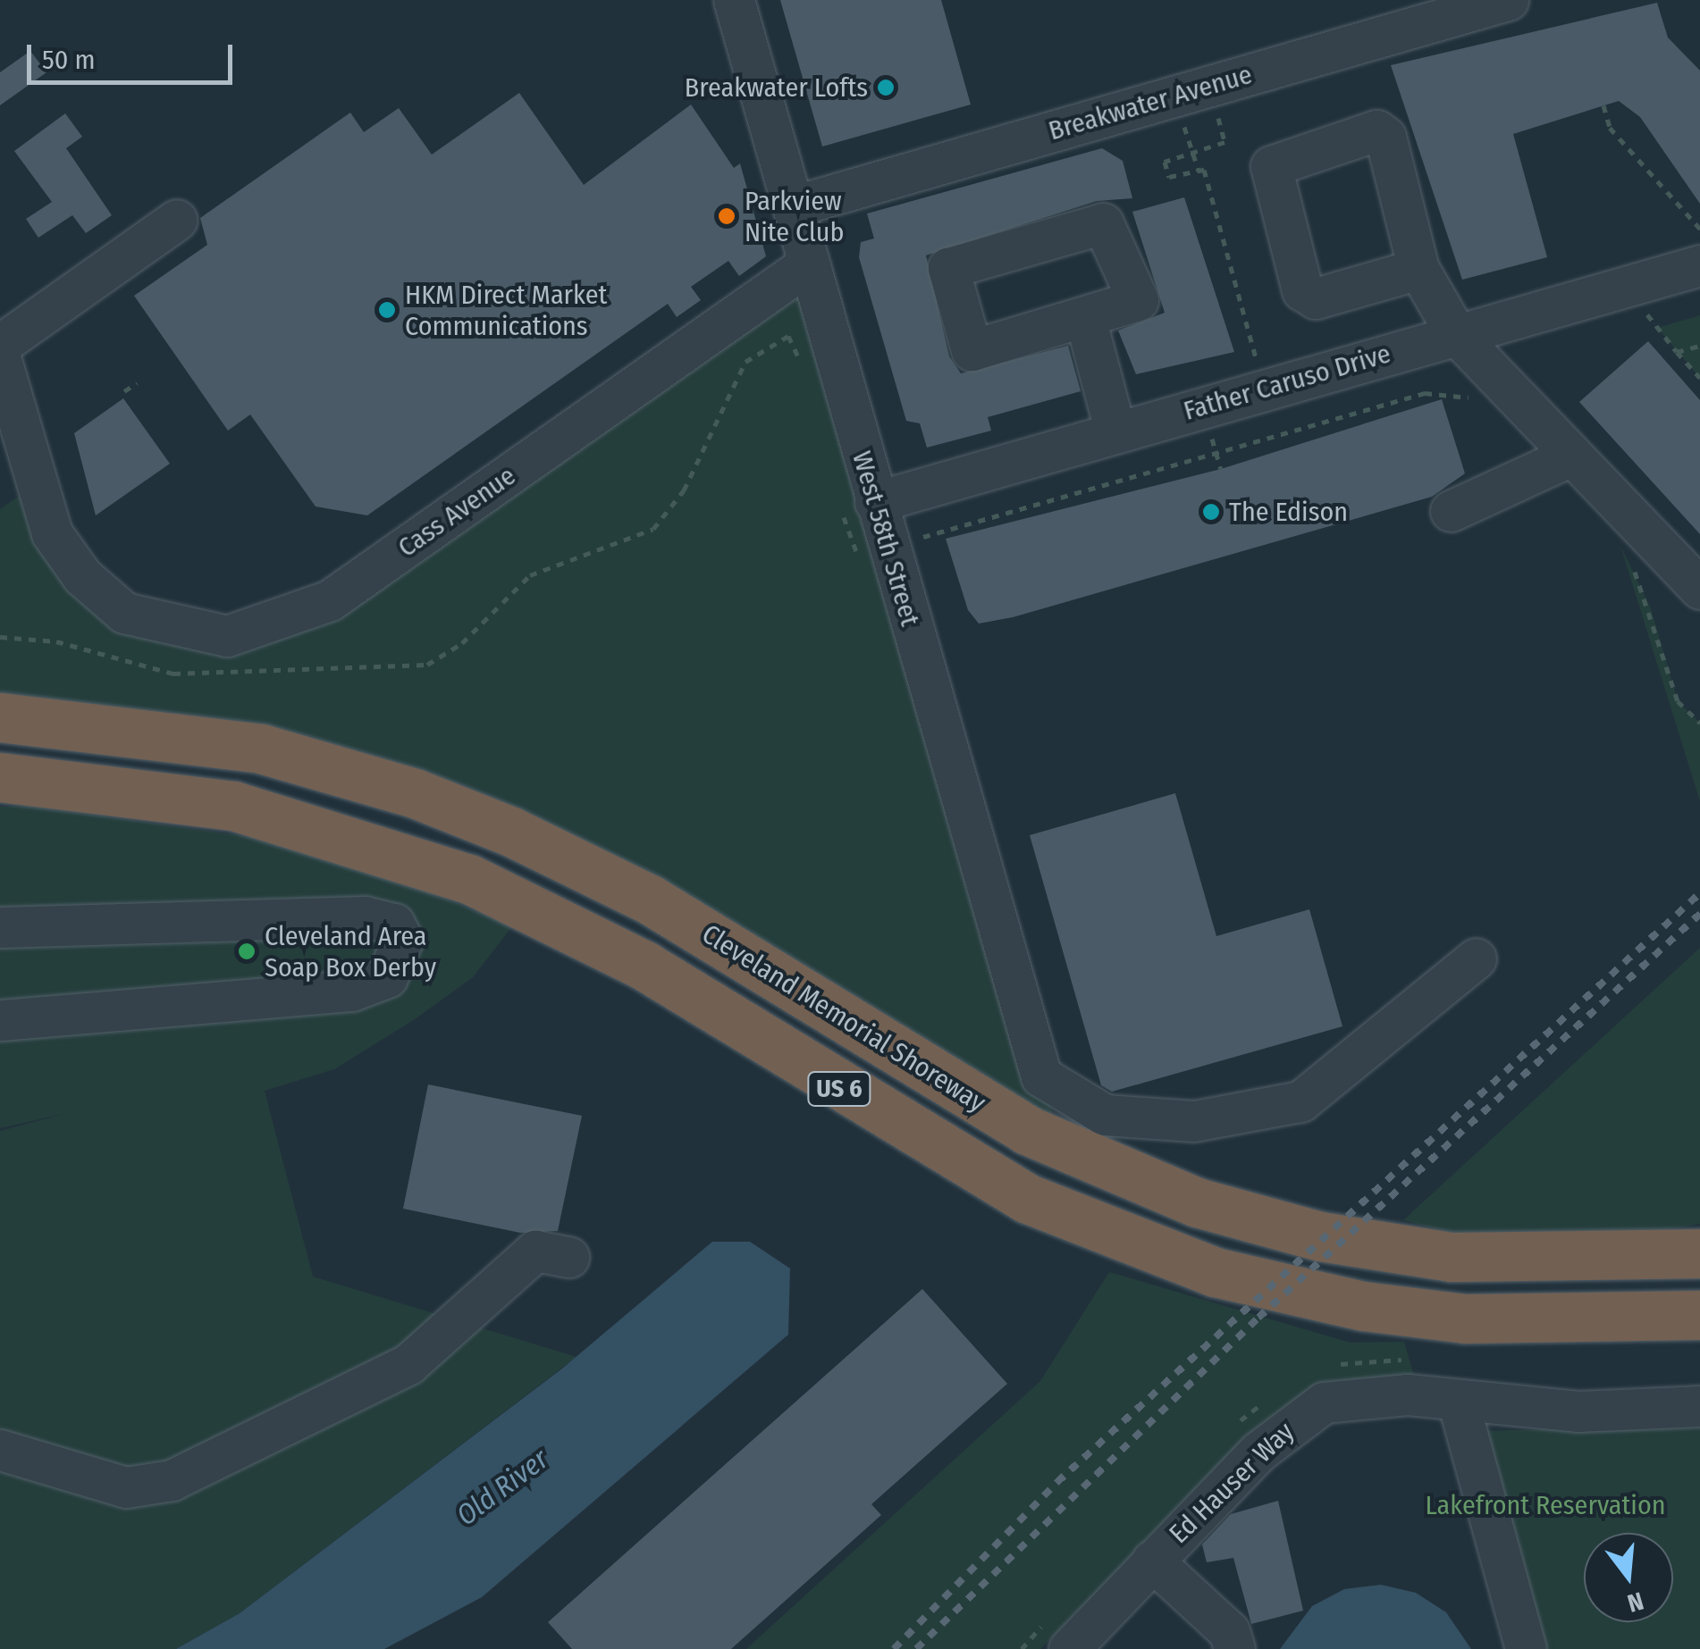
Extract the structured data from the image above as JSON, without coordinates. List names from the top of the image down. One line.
{"streets":{"highway":["Cleveland Memorial Shoreway","US 6"],"street":["Breakwater Avenue","Father Caruso Drive","Cass Avenue","West 58th Street","Ed Hauser Way"]},"crossings":[["Breakwater Avenue","West 58th Street"],["Father Caruso Drive","West 58th Street"],["Cass Avenue","West 58th Street"]],"water":["Old River"],"parks":["Lakefront Reservation"],"places":["Breakwater Lofts","Parkview Nite Club","HKM Direct Market Communications","The Edison","Cleveland Area Soap Box Derby"],"scale_bar":"50 m","north":"bottom"}
